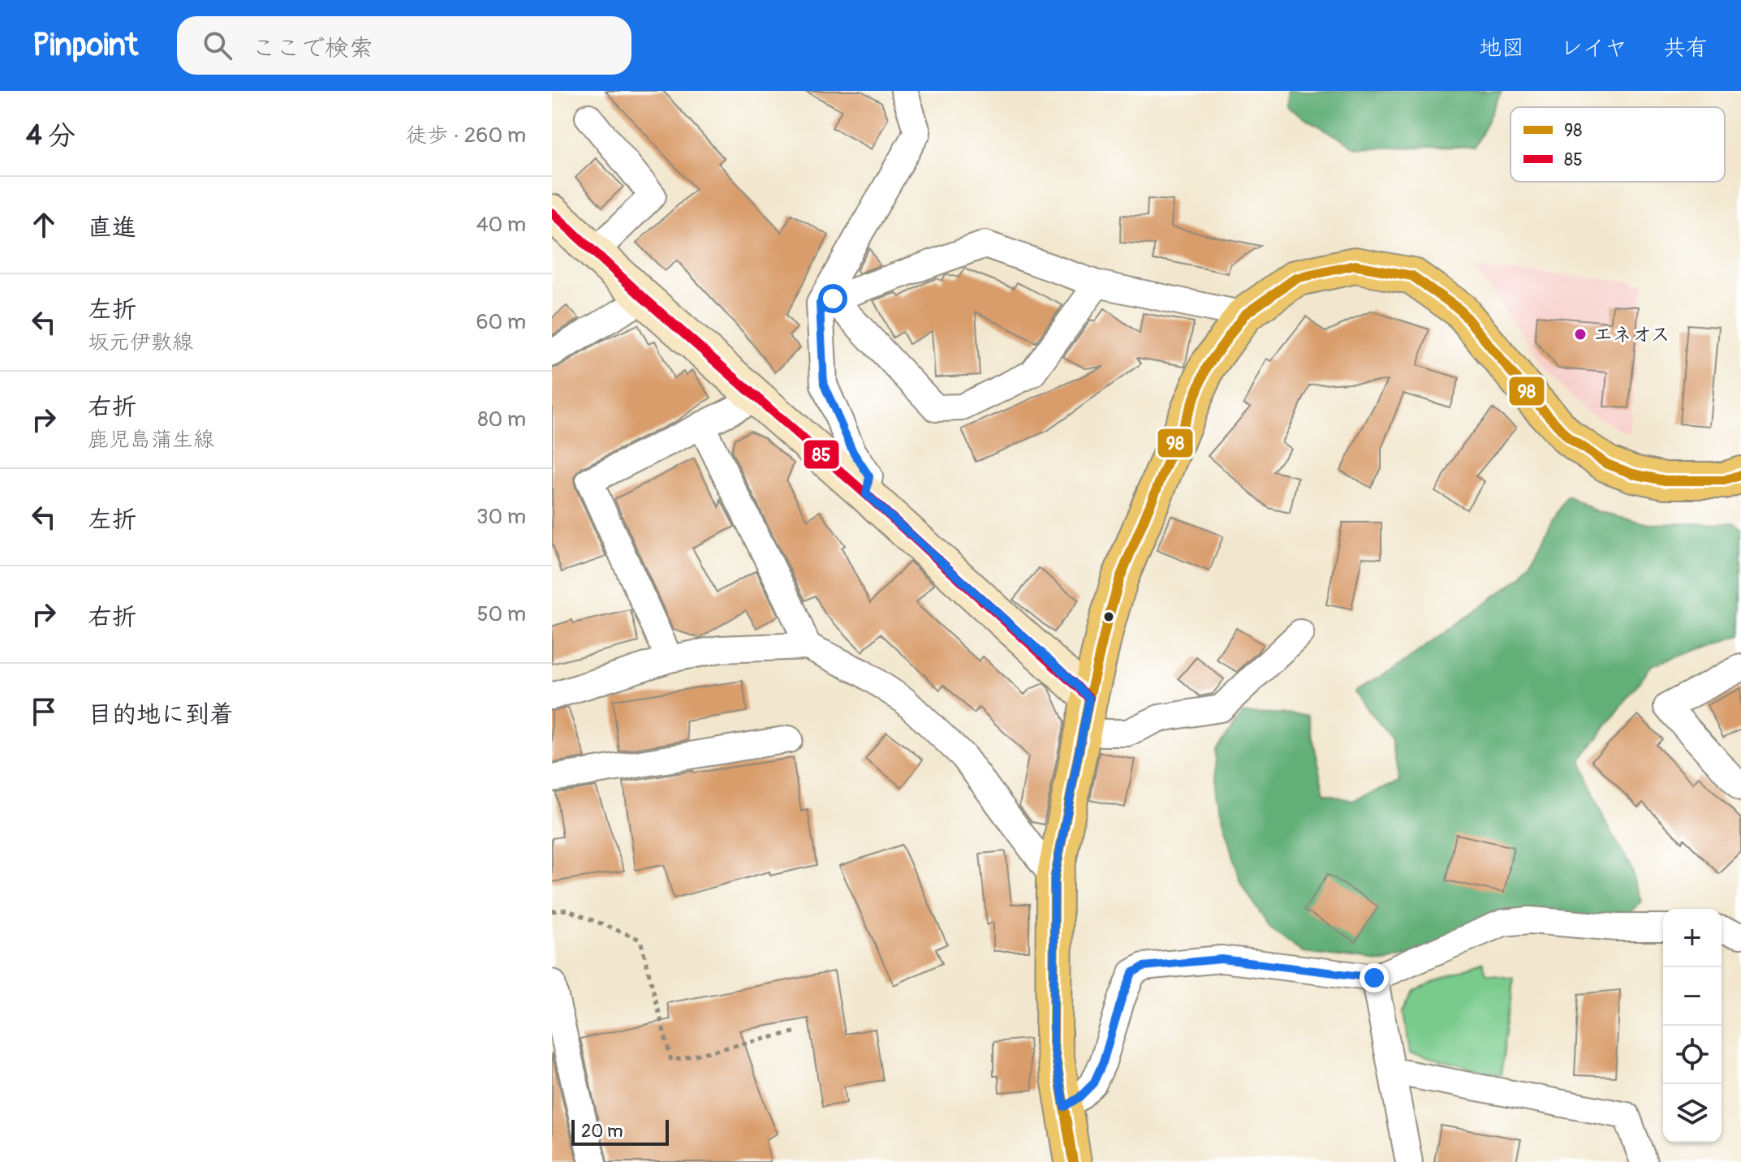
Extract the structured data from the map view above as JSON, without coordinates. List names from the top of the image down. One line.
{"places":["エネオス"],"lines":["transit line 85","transit line 98"],"legend":["98","85"],"scale_bar":"20 m","page":{"header":"Pinpoint","search":"ここで検索","nav":["地図","レイヤ","共有"],"heading":["4 分","徒歩 · 260 m"],"list":[["直進","40 m"],["左折","坂元伊敷線","60 m"],["右折","鹿児島蒲生線","80 m"],["左折","30 m"],["右折","50 m"],"目的地に到着"],"map_buttons":["+","−"],"scale":"20 m"}}
